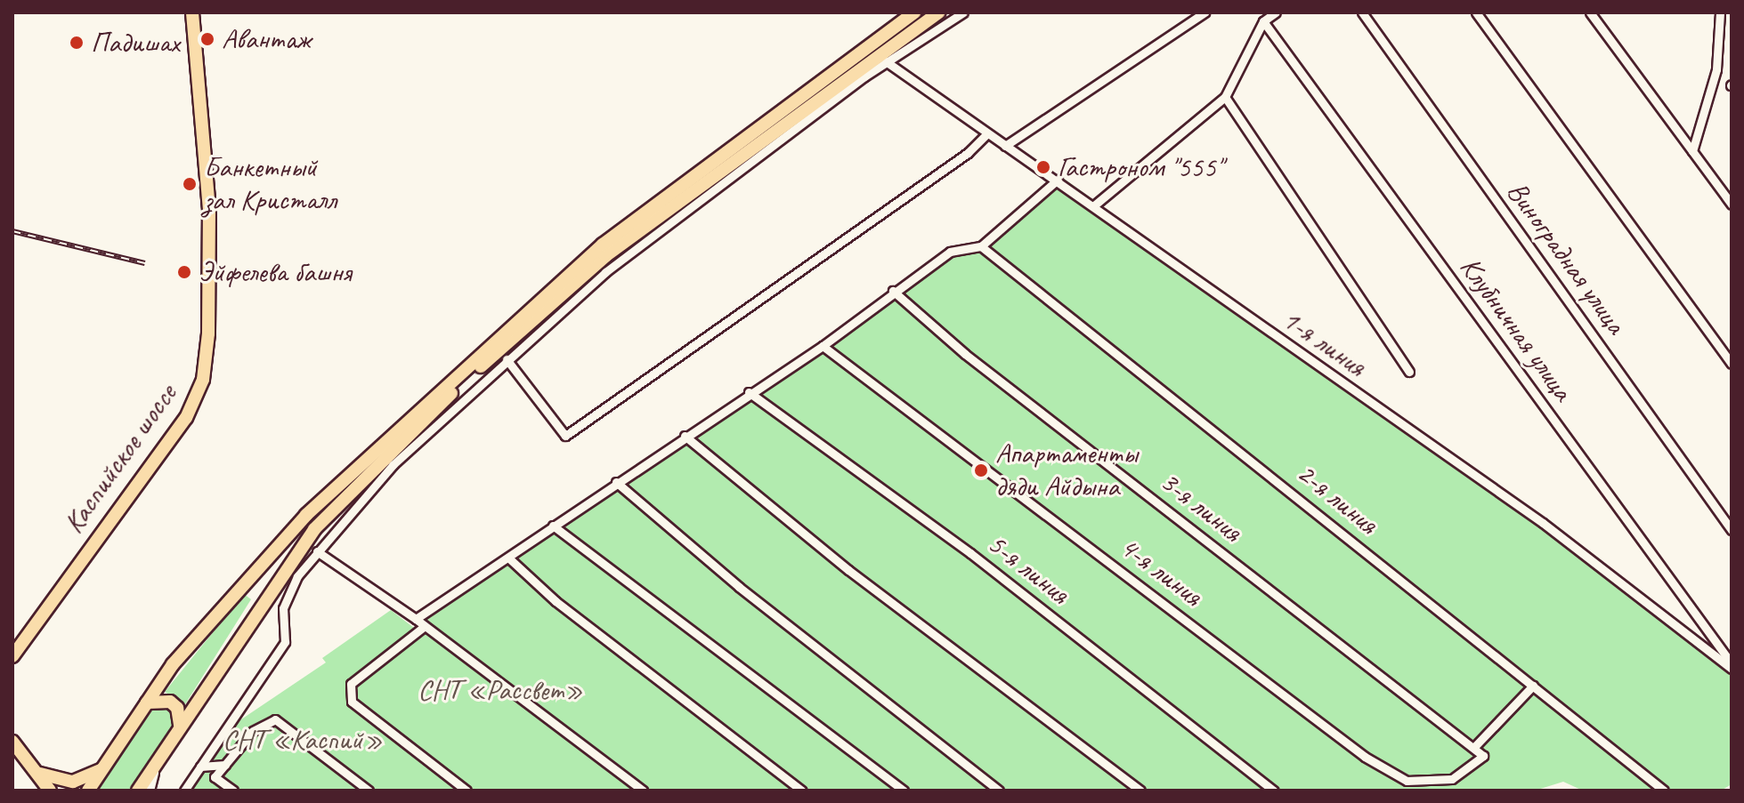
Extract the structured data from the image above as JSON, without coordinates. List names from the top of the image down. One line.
{"streets":{"main road":["Каспийское шоссе"],"street":["Виноградная улица","Клубничная улица","1-я линия","2-я линия","3-я линия","5-я линия","4-я линия"]},"crossings":[["Клубничная улица","1-я линия"],["3-я линия","4-я линия"]],"parks":["СНТ «Рассвет»","СНТ «Каспий»"],"places":["Авантаж","Падишах","Гастроном \"555\"","Банкетный зал Кристалл","Эйфелева башня","Апартаменты дяди Айдына"]}
